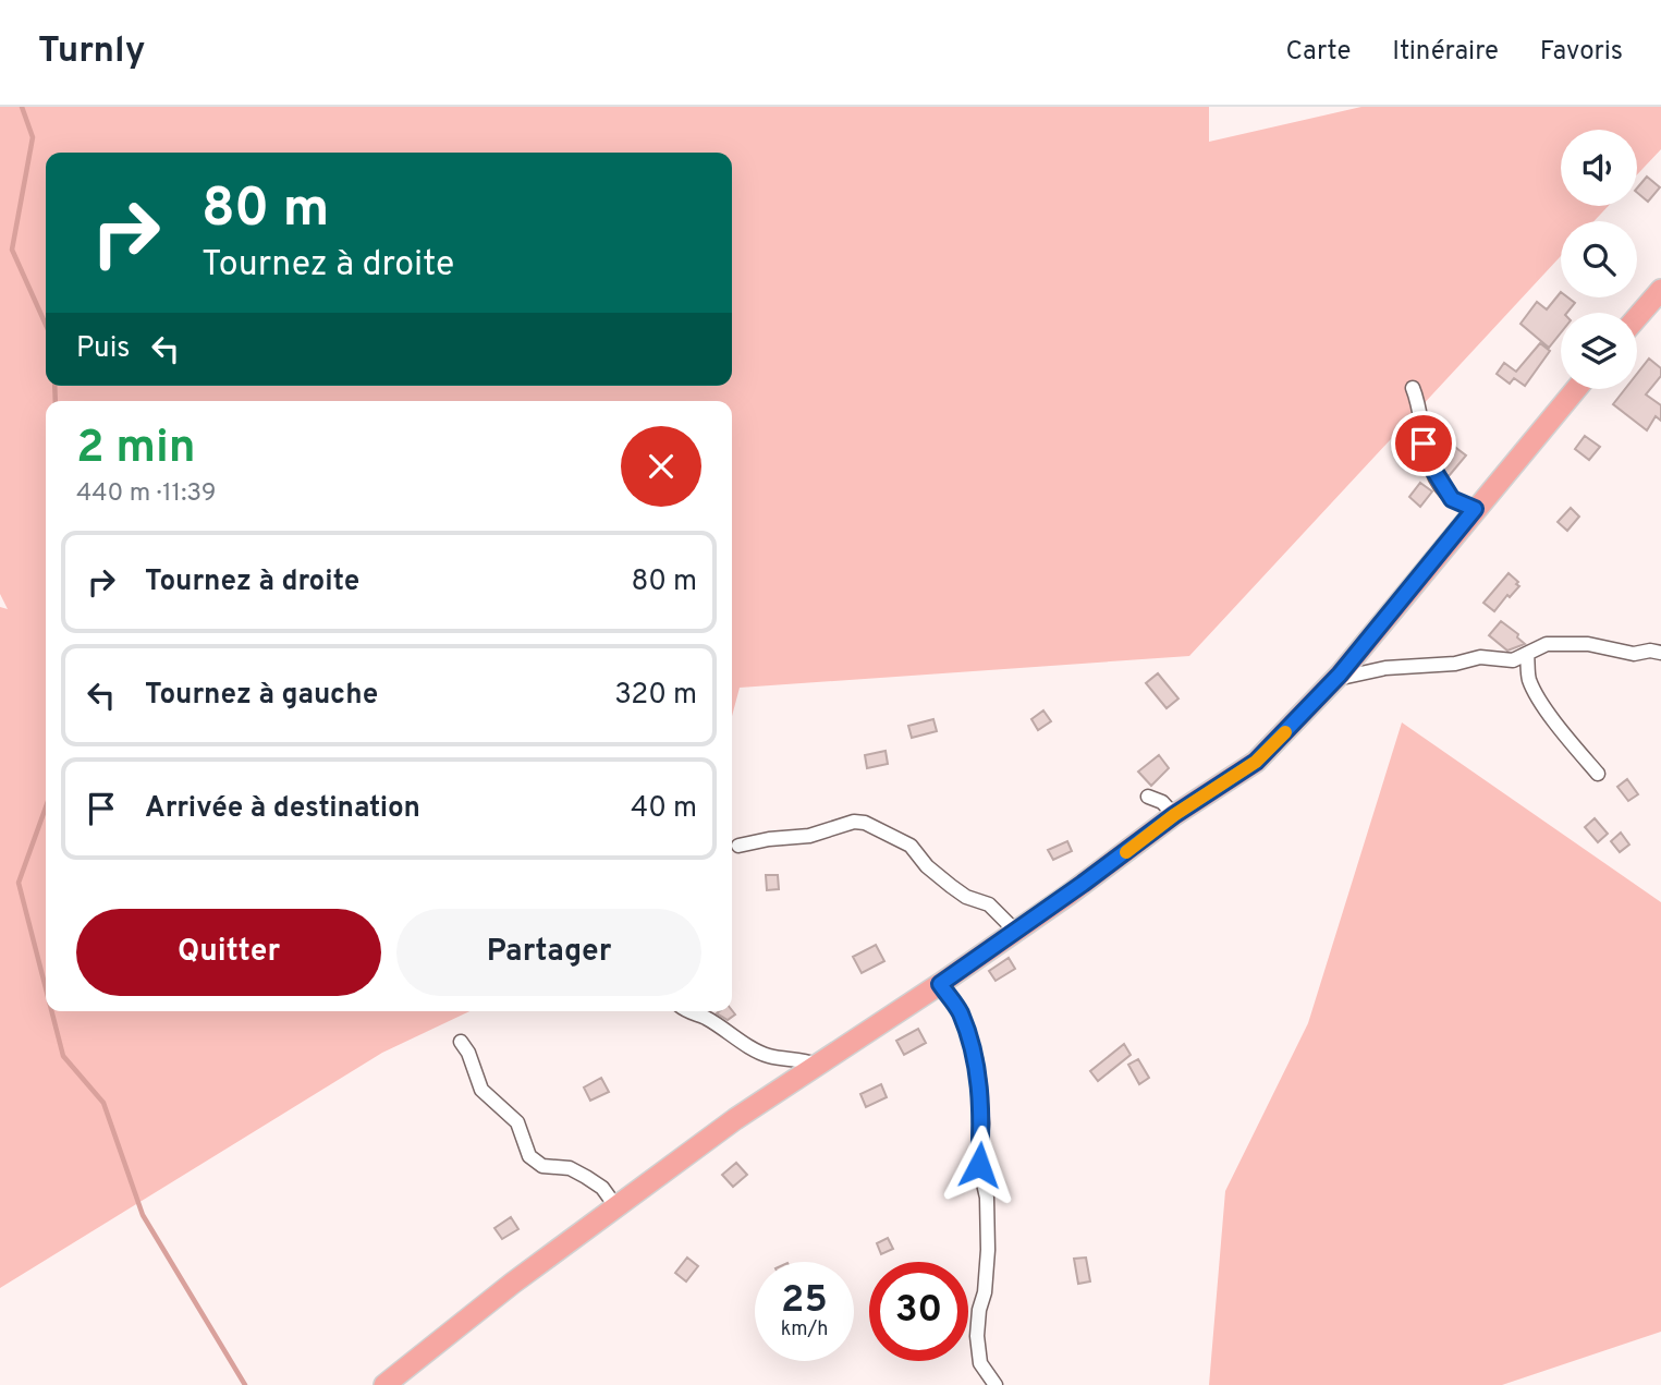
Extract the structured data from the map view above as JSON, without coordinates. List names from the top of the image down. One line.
{"page":{"header":"Turnly","nav":["Carte","Itinéraire","Favoris"],"turn":["80 m","Tournez à droite"],"then":"Puis","heading":["2 min","440 m · 11:39"],"list":[{"name":"Tournez à droite","value":"80 m"},{"name":"Tournez à gauche","value":"320 m"},{"name":"Arrivée à destination","value":"40 m"}],"buttons":["Quitter","Partager"],"speed":"25 km/h","limit":"30"}}
